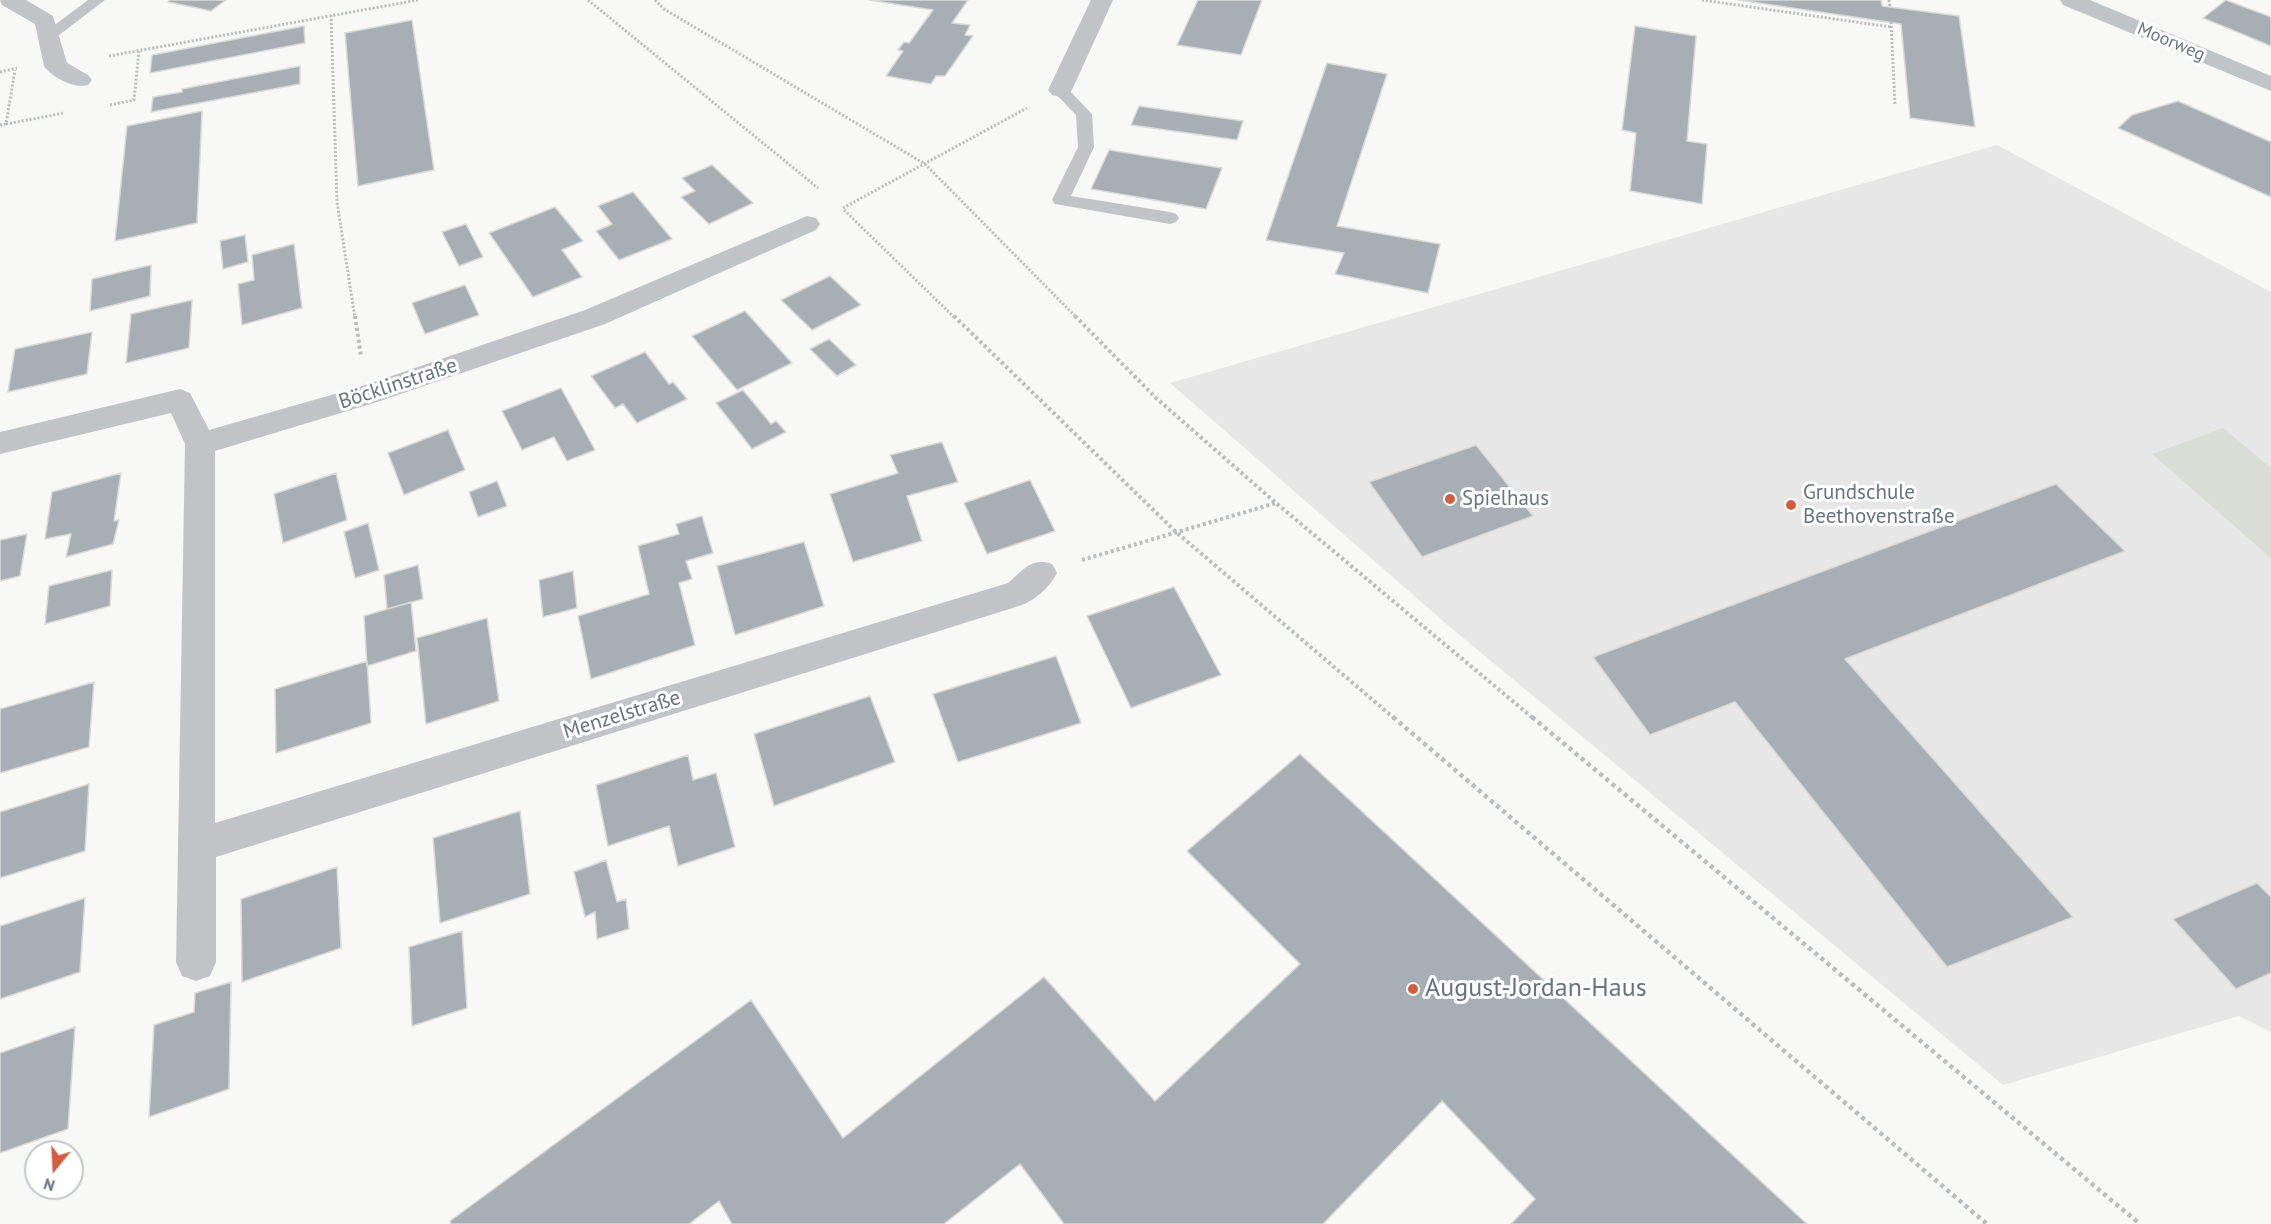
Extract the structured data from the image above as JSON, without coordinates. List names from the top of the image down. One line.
{"streets":{"street":["Moorweg","Böcklinstraße","Menzelstraße"]},"places":["Spielhaus","Grundschule Beethovenstraße","August-Jordan-Haus"],"north":"bottom"}
